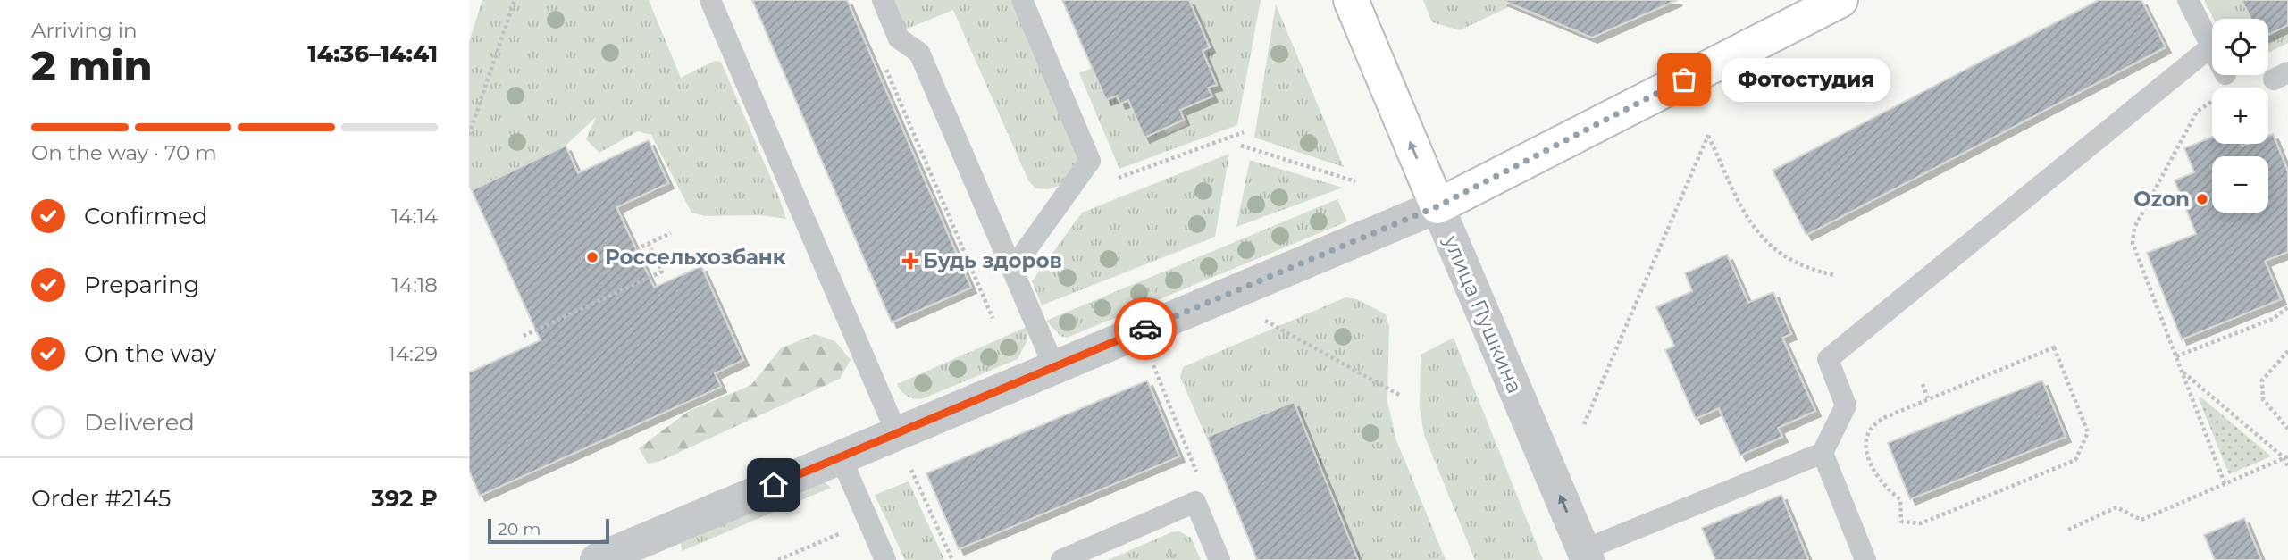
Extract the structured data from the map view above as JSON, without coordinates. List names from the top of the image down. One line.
{"streets":{"main road":["улица Пушкина"]},"one_way":["улица Пушкина"],"places":{"other":["Фотостудия","Ozon","Россельхозбанк"],"health":["Будь здоров"]},"scale_bar":"20 m","page":{"heading":["2 min","Arriving in","14:36–14:41"],"panel":["Order #2145","392 ₽"],"map_buttons":["+","−"],"bubble":"Фотостудия","bar":"On the way · 70 m","list":[["Confirmed","14:14"],["Preparing","14:18"],["On the way","14:29"],"Delivered"],"scale":"20 m"}}
